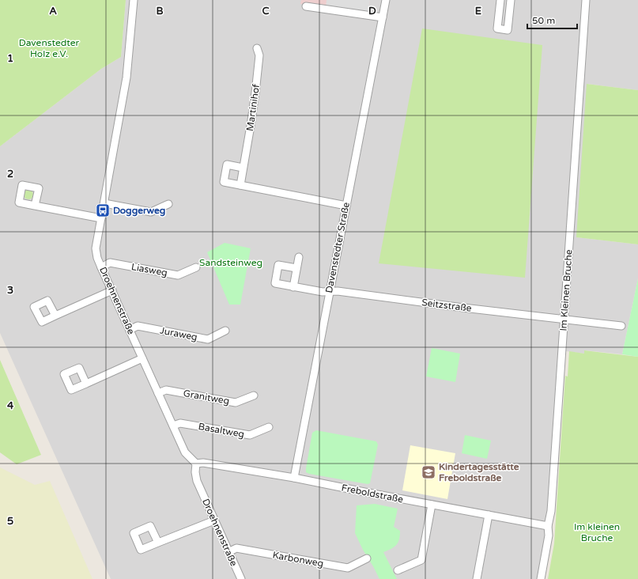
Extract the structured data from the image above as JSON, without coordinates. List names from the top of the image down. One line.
{"streets":{"street":["Martinihof","Davenstedter Straße","Liasweg","Im Kleinen Bruche","Droehnenstraße","Seitzstraße","Juraweg","Granitweg","Basaltweg","Freboldstraße","Karbonweg"]},"crossings":[["Davenstedter Straße","Seitzstraße"],["Davenstedter Straße","Freboldstraße"],["Liasweg","Droehnenstraße"],["Im Kleinen Bruche","Seitzstraße"],["Im Kleinen Bruche","Freboldstraße"],["Droehnenstraße","Juraweg"],["Droehnenstraße","Granitweg"],["Droehnenstraße","Basaltweg"],["Droehnenstraße","Freboldstraße"],["Droehnenstraße","Karbonweg"]],"parks":["Davenstedter Holz e.V.","Sandsteinweg","Im kleinen Bruche"],"places":{"bus stop":["Doggerweg"],"school or university":["Kindertagesstätte Freboldstraße"]},"scale_bar":"50 m","grid":{"columns":["A","B","C","D","E"],"rows":["1","2","3","4","5"]}}
